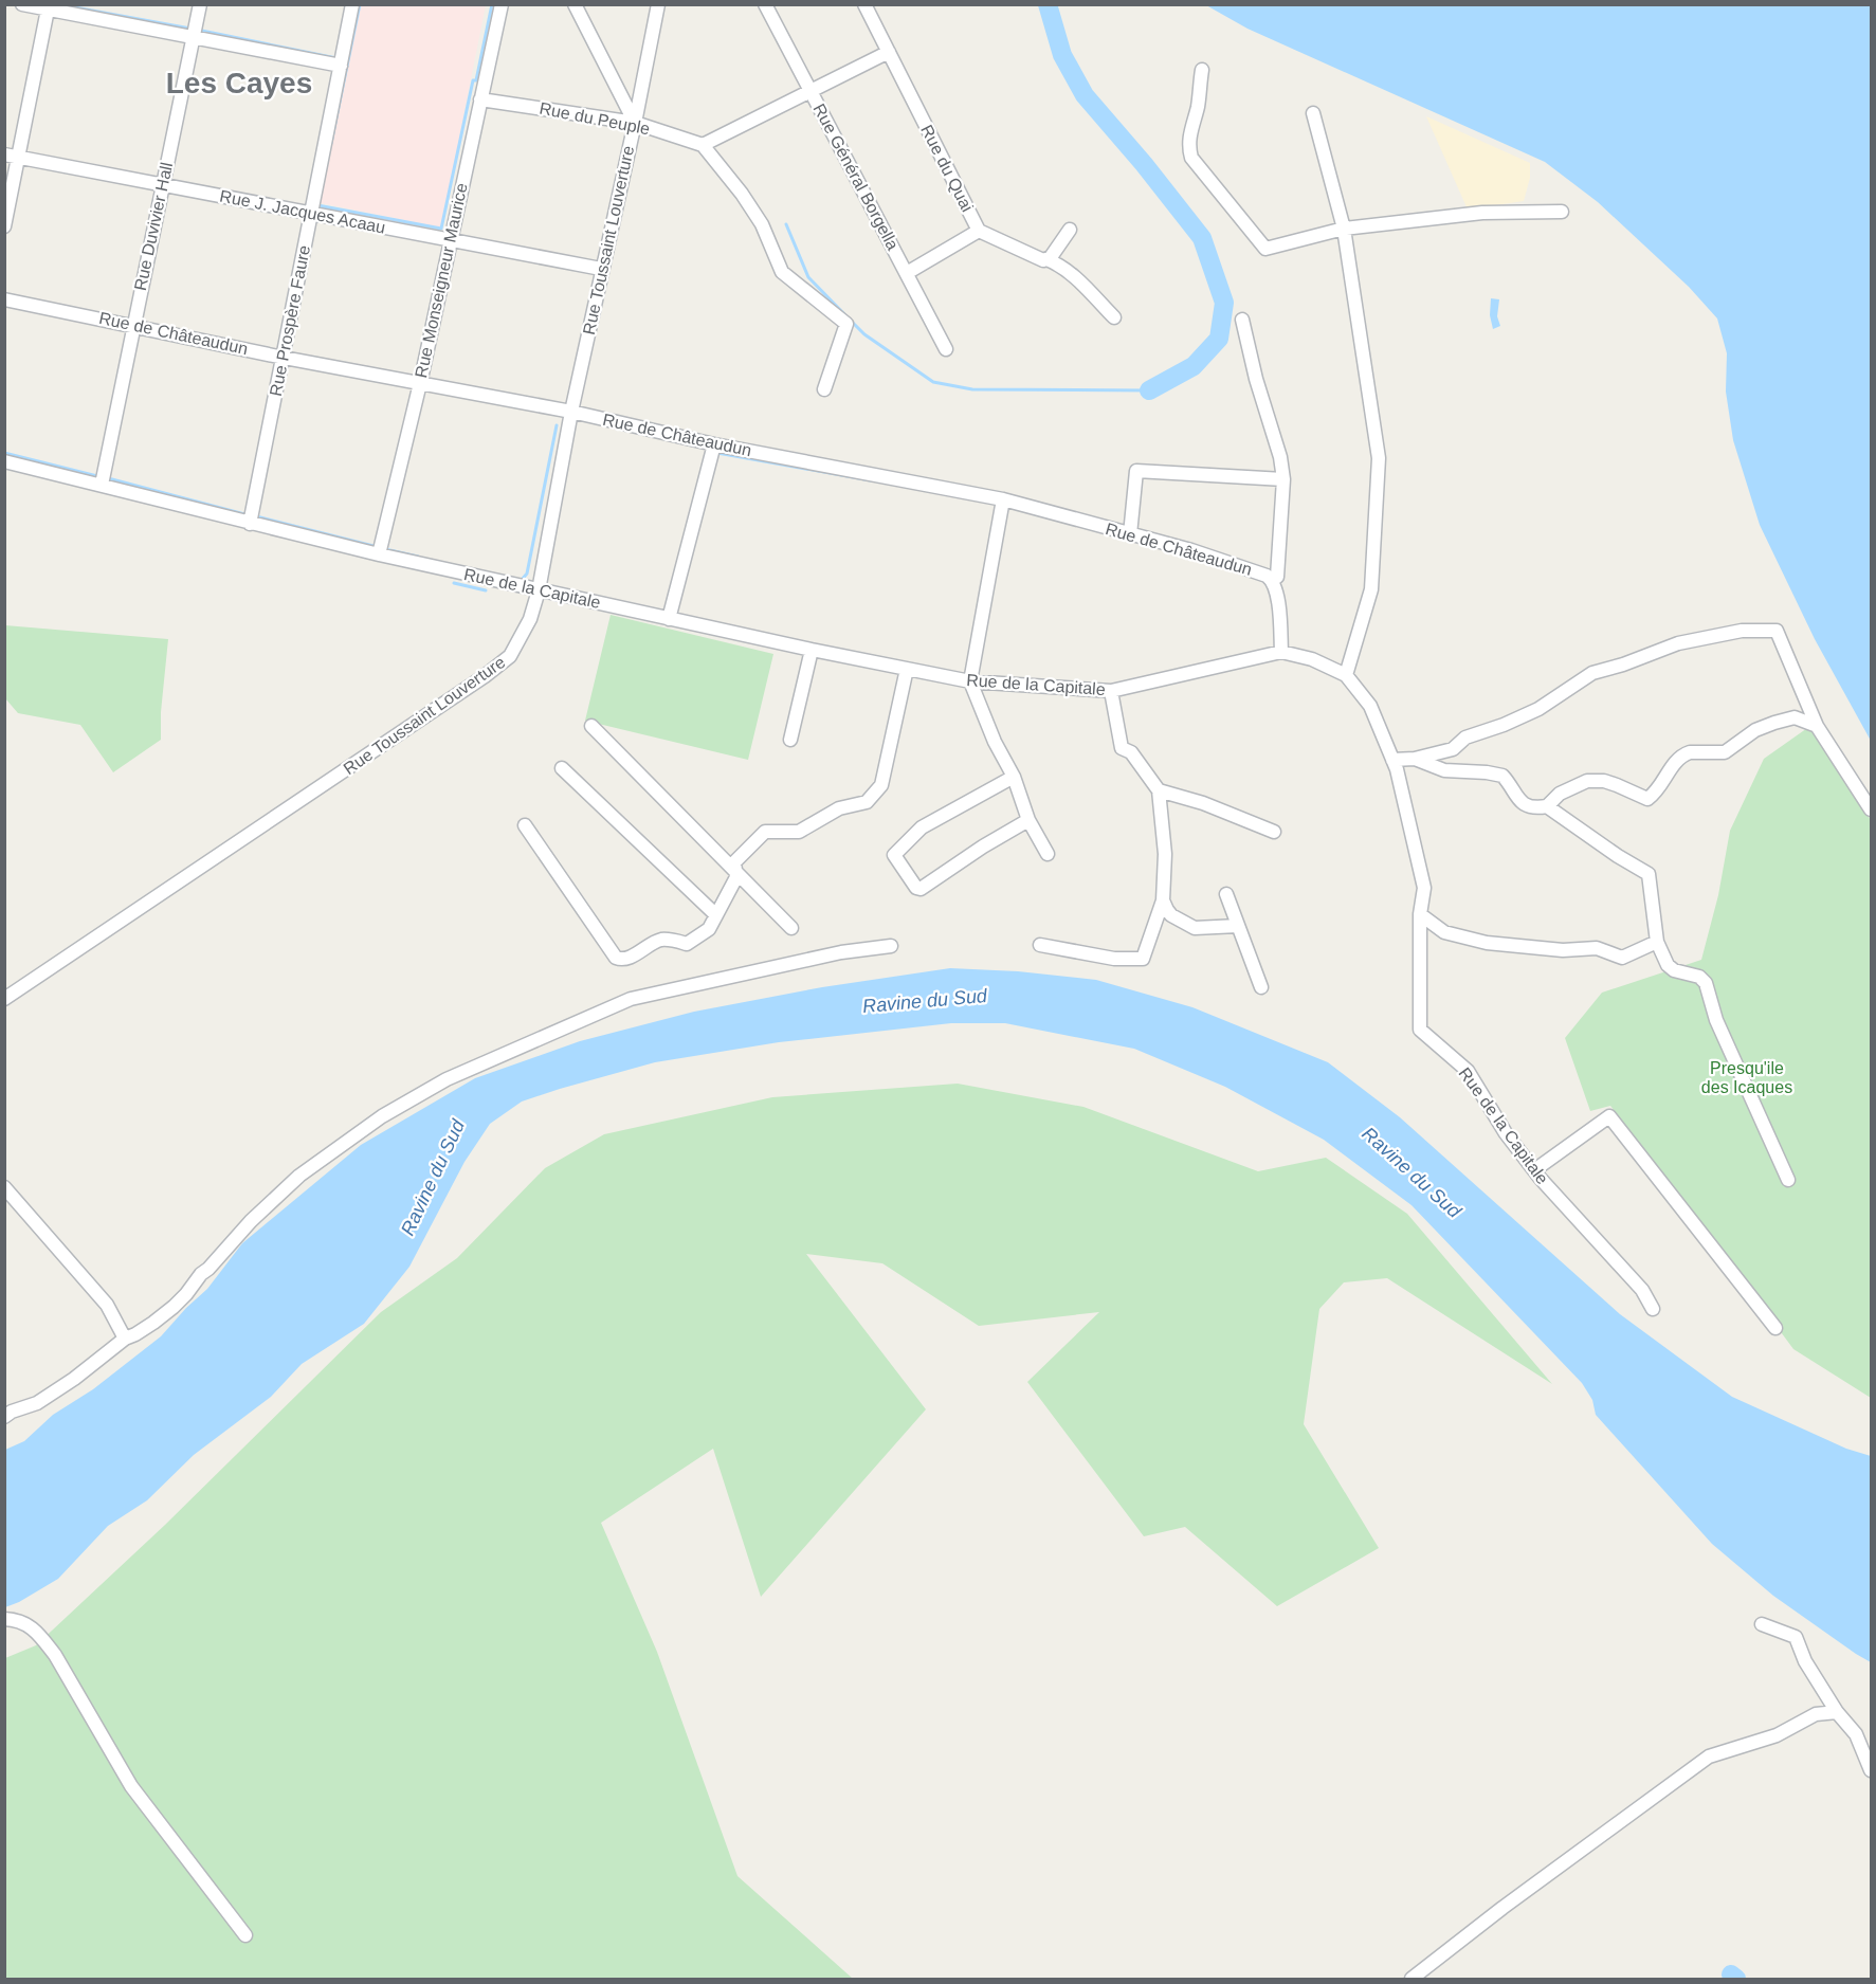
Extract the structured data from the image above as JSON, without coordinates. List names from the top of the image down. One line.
{"streets":{"street":["Rue du Peuple","Rue du Quai","Rue Général Borgella","Rue J. Jacques Acaau","Rue Duvivier Hall","Rue Toussaint Louverture","Rue Monseigneur Maurice","Rue Prospère Faure","Rue de Châteaudun","Rue de la Capitale"]},"crossings":[["Rue du Peuple","Rue Toussaint Louverture"],["Rue du Peuple","Rue Monseigneur Maurice"],["Rue J. Jacques Acaau","Rue Duvivier Hall"],["Rue J. Jacques Acaau","Rue Toussaint Louverture"],["Rue J. Jacques Acaau","Rue Monseigneur Maurice"],["Rue J. Jacques Acaau","Rue Prospère Faure"],["Rue Duvivier Hall","Rue de Châteaudun"],["Rue Duvivier Hall","Rue de la Capitale"],["Rue Toussaint Louverture","Rue de Châteaudun"],["Rue Toussaint Louverture","Rue de la Capitale"],["Rue Monseigneur Maurice","Rue de Châteaudun"],["Rue Monseigneur Maurice","Rue de la Capitale"],["Rue Prospère Faure","Rue de Châteaudun"],["Rue Prospère Faure","Rue de la Capitale"],["Rue de Châteaudun","Rue de la Capitale"]],"districts":["Les Cayes"],"water":["Ravine du Sud"],"parks":["Presqu'ile des Icaques"]}
